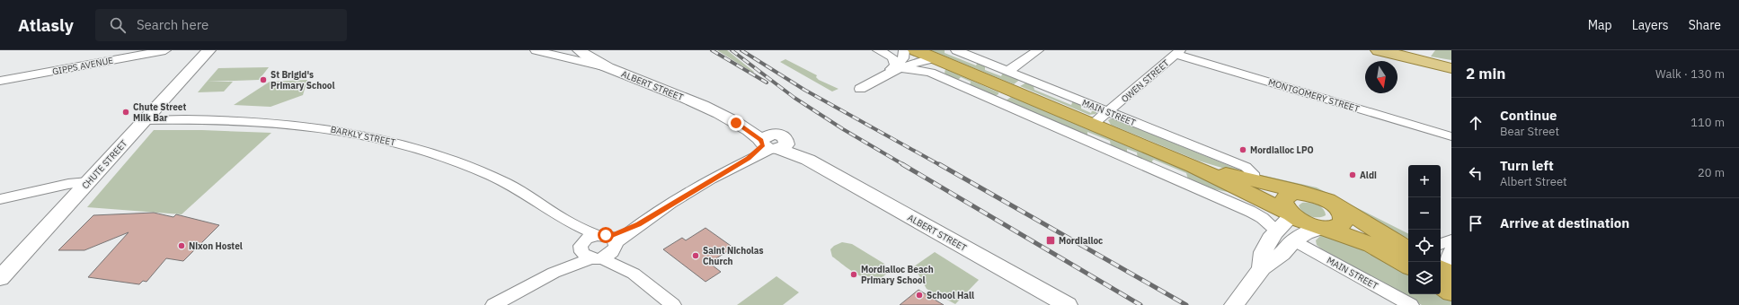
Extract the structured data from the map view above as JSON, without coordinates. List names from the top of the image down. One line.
{"streets":{"highway":["MAIN STREET"],"street":["GIPPS AVENUE","OWEN STREET","ALBERT STREET","MONTGOMERY STREET","BARKLY STREET","CHUTE STREET"]},"crossings":[["OWEN STREET","MONTGOMERY STREET"],["OWEN STREET","MAIN STREET"],["BARKLY STREET","CHUTE STREET"]],"places":{"other":["St Brigid's Primary School","Chute Street Milk Bar","Mordialloc LPO","Aldi","Nixon Hostel","Saint Nicholas Church","Mordialloc Beach Primary School","School Hall"],"transit":["Mordialloc"]},"north":"bottom","page":{"header":"Atlasly","search":"Search here","nav":["Map","Layers","Share"],"heading":["2 min","Walk · 130 m"],"list":[["Continue","Bear Street","110 m"],["Turn left","Albert Street","20 m"],"Arrive at destination"],"map_buttons":["+","−"]}}
